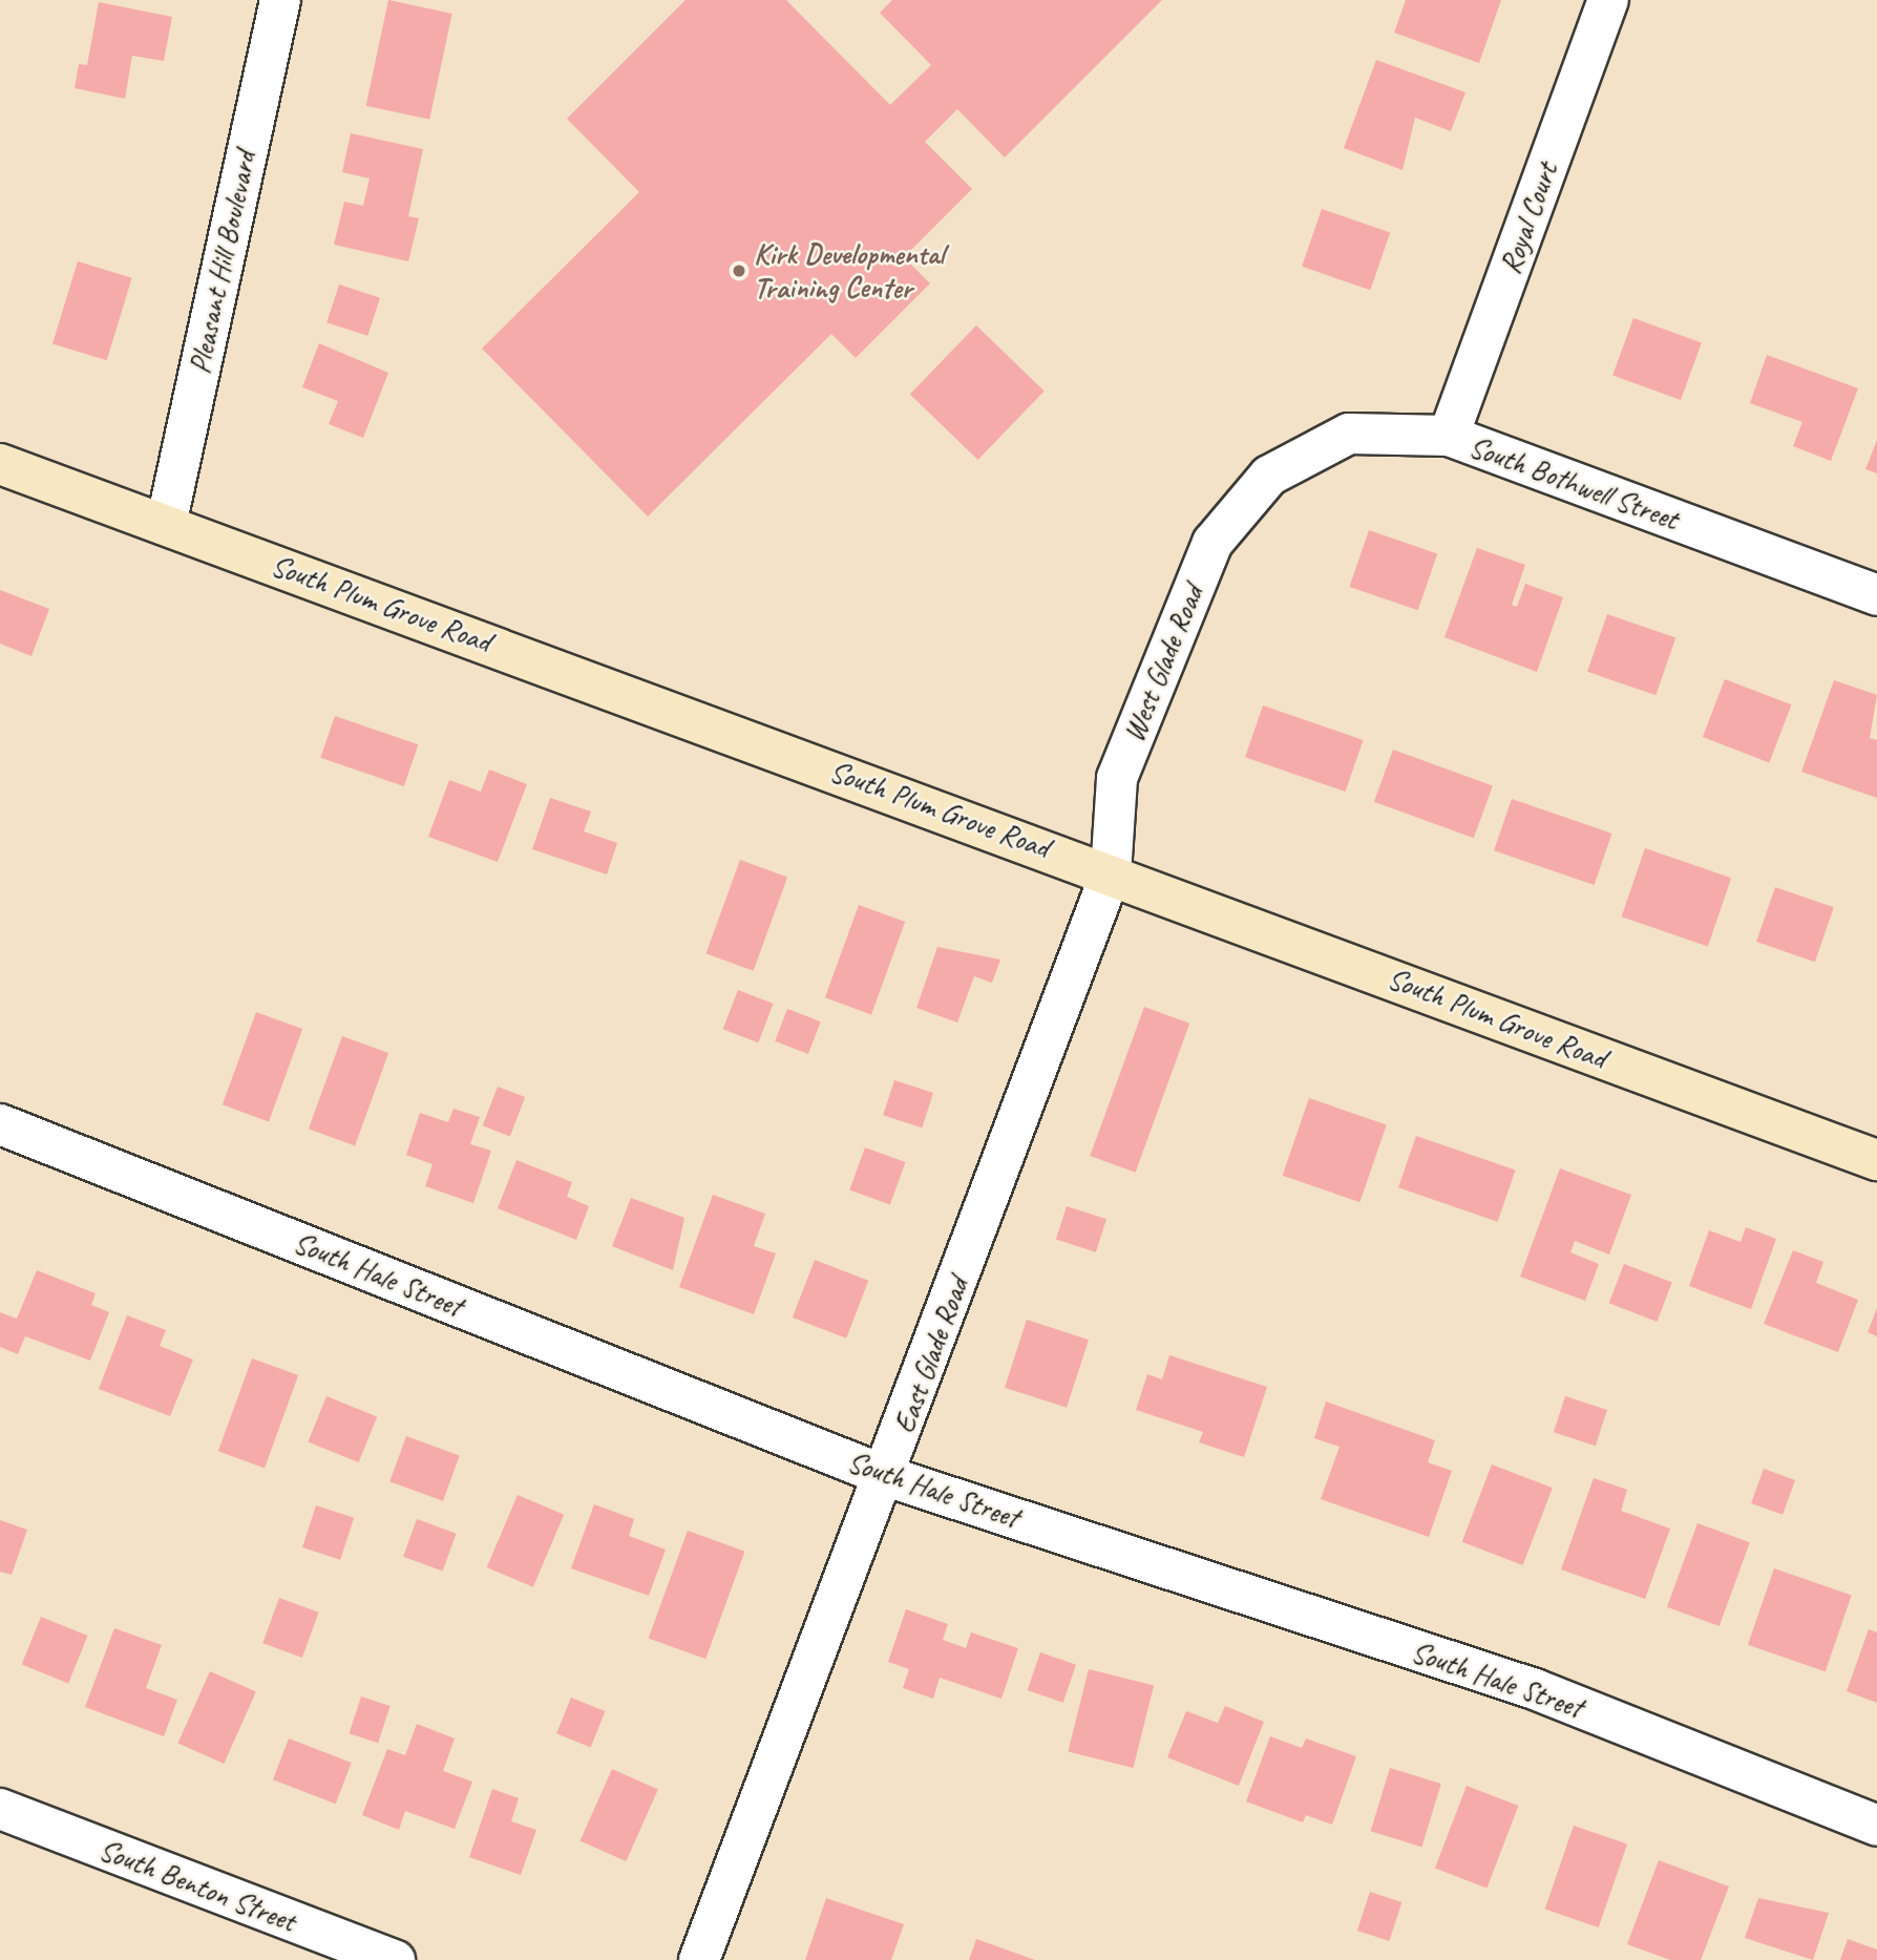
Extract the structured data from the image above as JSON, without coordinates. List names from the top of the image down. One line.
{"streets":{"main road":["South Plum Grove Road"],"street":["Royal Court","Pleasant Hill Boulevard","South Bothwell Street","West Glade Road","South Hale Street","East Glade Road","South Benton Street"]},"crossings":[["Royal Court","South Bothwell Street"],["Pleasant Hill Boulevard","South Plum Grove Road"],["South Bothwell Street","West Glade Road"],["South Plum Grove Road","West Glade Road"],["South Plum Grove Road","East Glade Road"],["West Glade Road","East Glade Road"],["South Hale Street","East Glade Road"]],"places":["Kirk Developmental Training Center"]}
